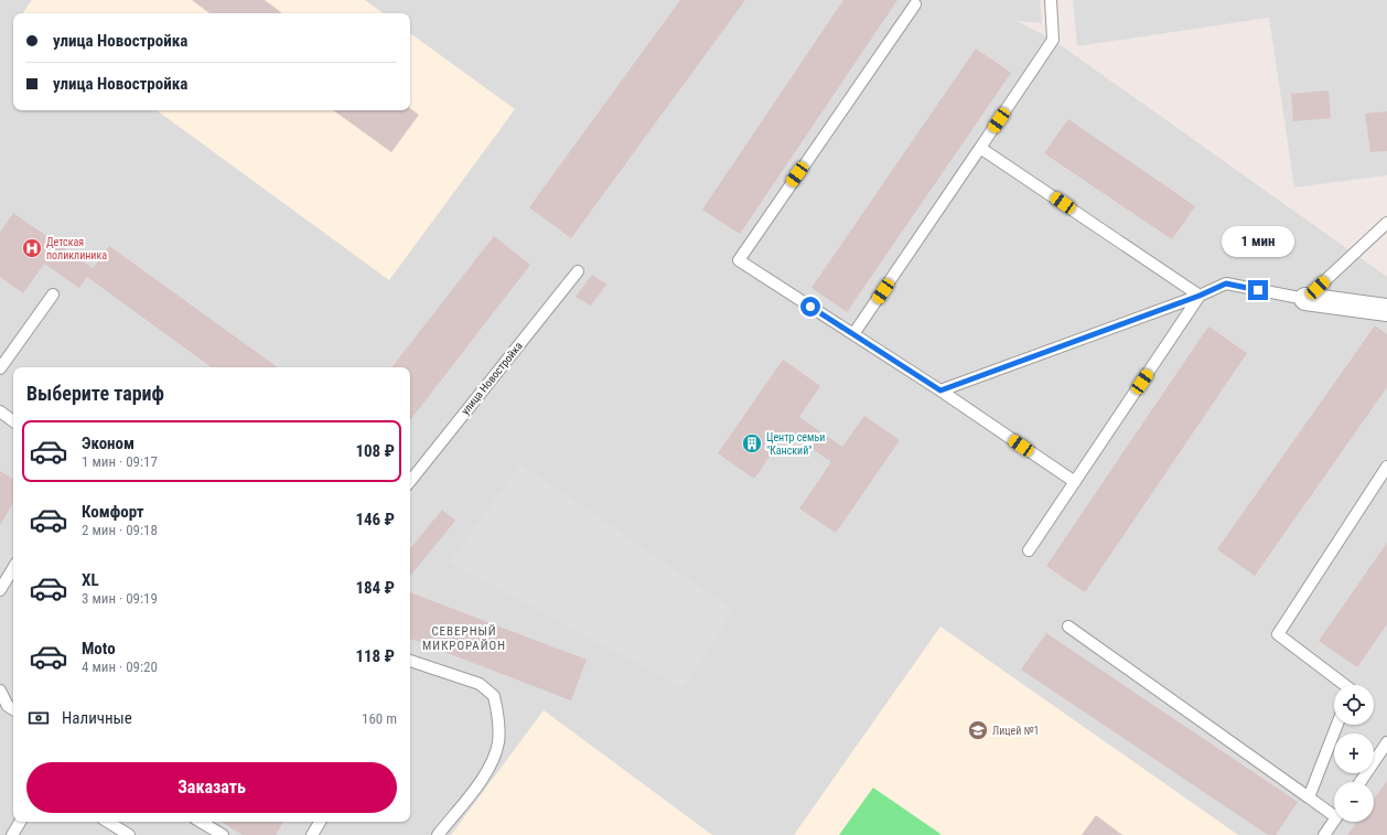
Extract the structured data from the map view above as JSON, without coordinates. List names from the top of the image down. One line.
{"streets":{"lane":["улица Новостройка"]},"districts":["СЕВЕРНЫЙ МИКРОРАЙОН"],"places":{"hospital":["Детская поликлиника"],"building":["Центр семьи \"Канский\""],"school or university":["Лицей №1"]},"page":{"banner":["улица Новостройка","улица Новостройка"],"bubble":"1 мин","heading":"Выберите тариф","list":[{"name":"Эконом","note":"1 мин · 09:17","value":"108 ₽"},{"name":"Комфорт","note":"2 мин · 09:18","value":"146 ₽"},{"name":"XL","note":"3 мин · 09:19","value":"184 ₽"},{"name":"Moto","note":"4 мин · 09:20","value":"118 ₽"}],"map_buttons":["+","−"],"pay":["Наличные","160 m"],"buttons":"Заказать"}}
